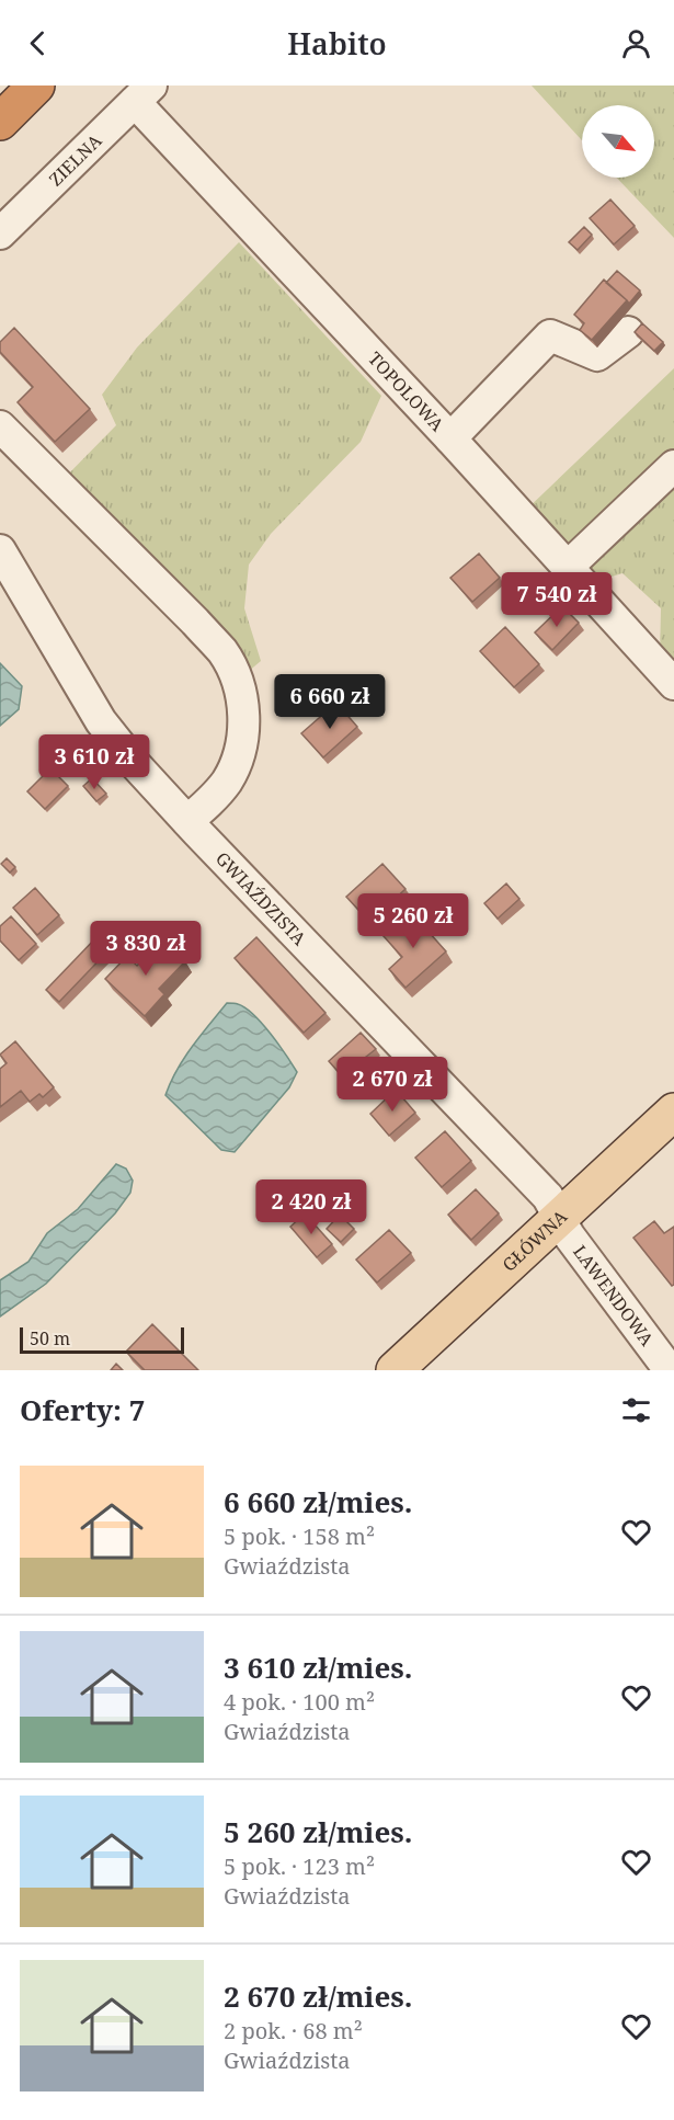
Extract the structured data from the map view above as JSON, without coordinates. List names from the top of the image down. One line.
{"streets":{"main road":["GŁÓWNA"],"street":["ZIELNA","TOPOLOWA","GWIAŹDZISTA","LAWENDOWA"]},"crossings":[["ZIELNA","TOPOLOWA"],["GWIAŹDZISTA","GŁÓWNA"],["GWIAŹDZISTA","LAWENDOWA"],["GŁÓWNA","LAWENDOWA"]],"scale_bar":"50 m","north":"bottom right","page":{"header":"Habito","price":["7 540 zł","6 660 zł","3 610 zł","5 260 zł","3 830 zł","2 670 zł","2 420 zł"],"scale":"50 m","heading":"Oferty: 7","list":[{"name":"6 660 zł/mies.","note":"5 pok. · 158 m² · Gwiaździsta"},{"name":"3 610 zł/mies.","note":"4 pok. · 100 m² · Gwiaździsta"},{"name":"5 260 zł/mies.","note":"5 pok. · 123 m² · Gwiaździsta"},{"name":"2 670 zł/mies.","note":"2 pok. · 68 m² · Gwiaździsta"}]}}
